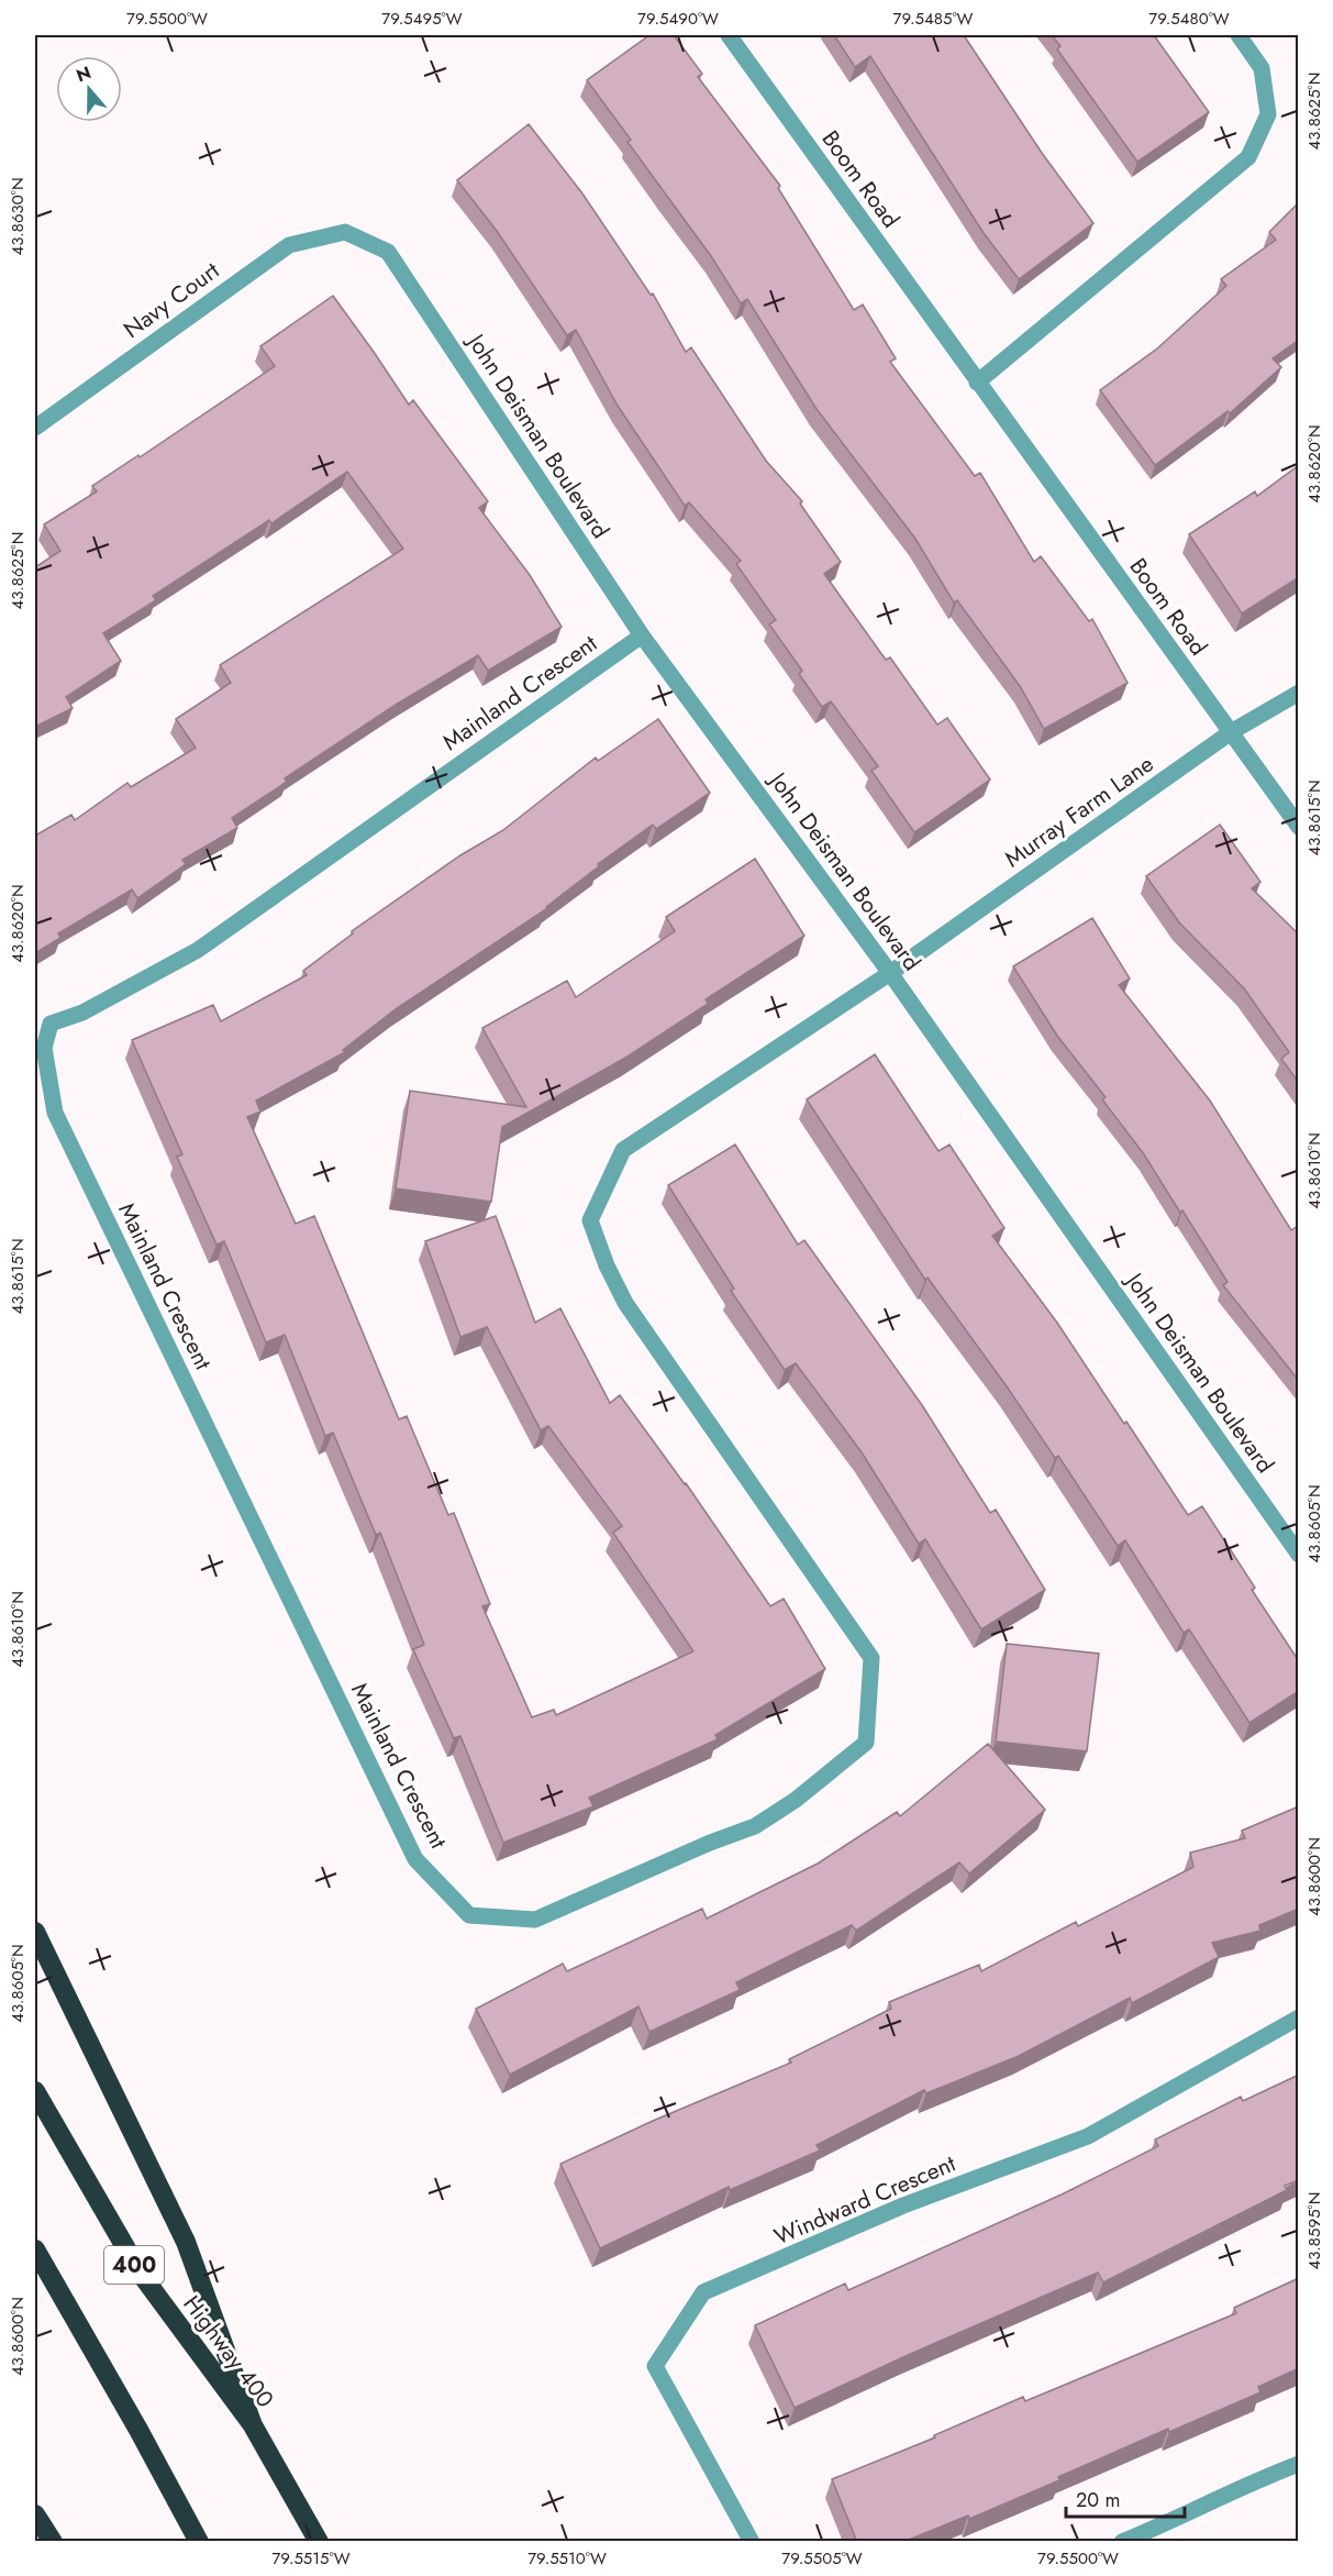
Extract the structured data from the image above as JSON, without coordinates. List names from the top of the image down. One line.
{"streets":{"highway":["400","Highway 400"],"street":["Boom Road","Navy Court","John Deisman Boulevard","Mainland Crescent","Murray Farm Lane","Windward Crescent"]},"crossings":[["Boom Road","Murray Farm Lane"],["Navy Court","John Deisman Boulevard"],["John Deisman Boulevard","Mainland Crescent"],["John Deisman Boulevard","Murray Farm Lane"],["Mainland Crescent","Murray Farm Lane"]],"scale_bar":"20 m","north":"top","coordinates":["79.5500°W","79.5495°W","79.5490°W","79.5485°W","79.5480°W","43.8625°N","43.8630°N","43.8620°N","43.8615°N","43.8610°N","43.8605°N","43.8600°N","43.8595°N","79.5515°W","79.5510°W","79.5505°W"]}
